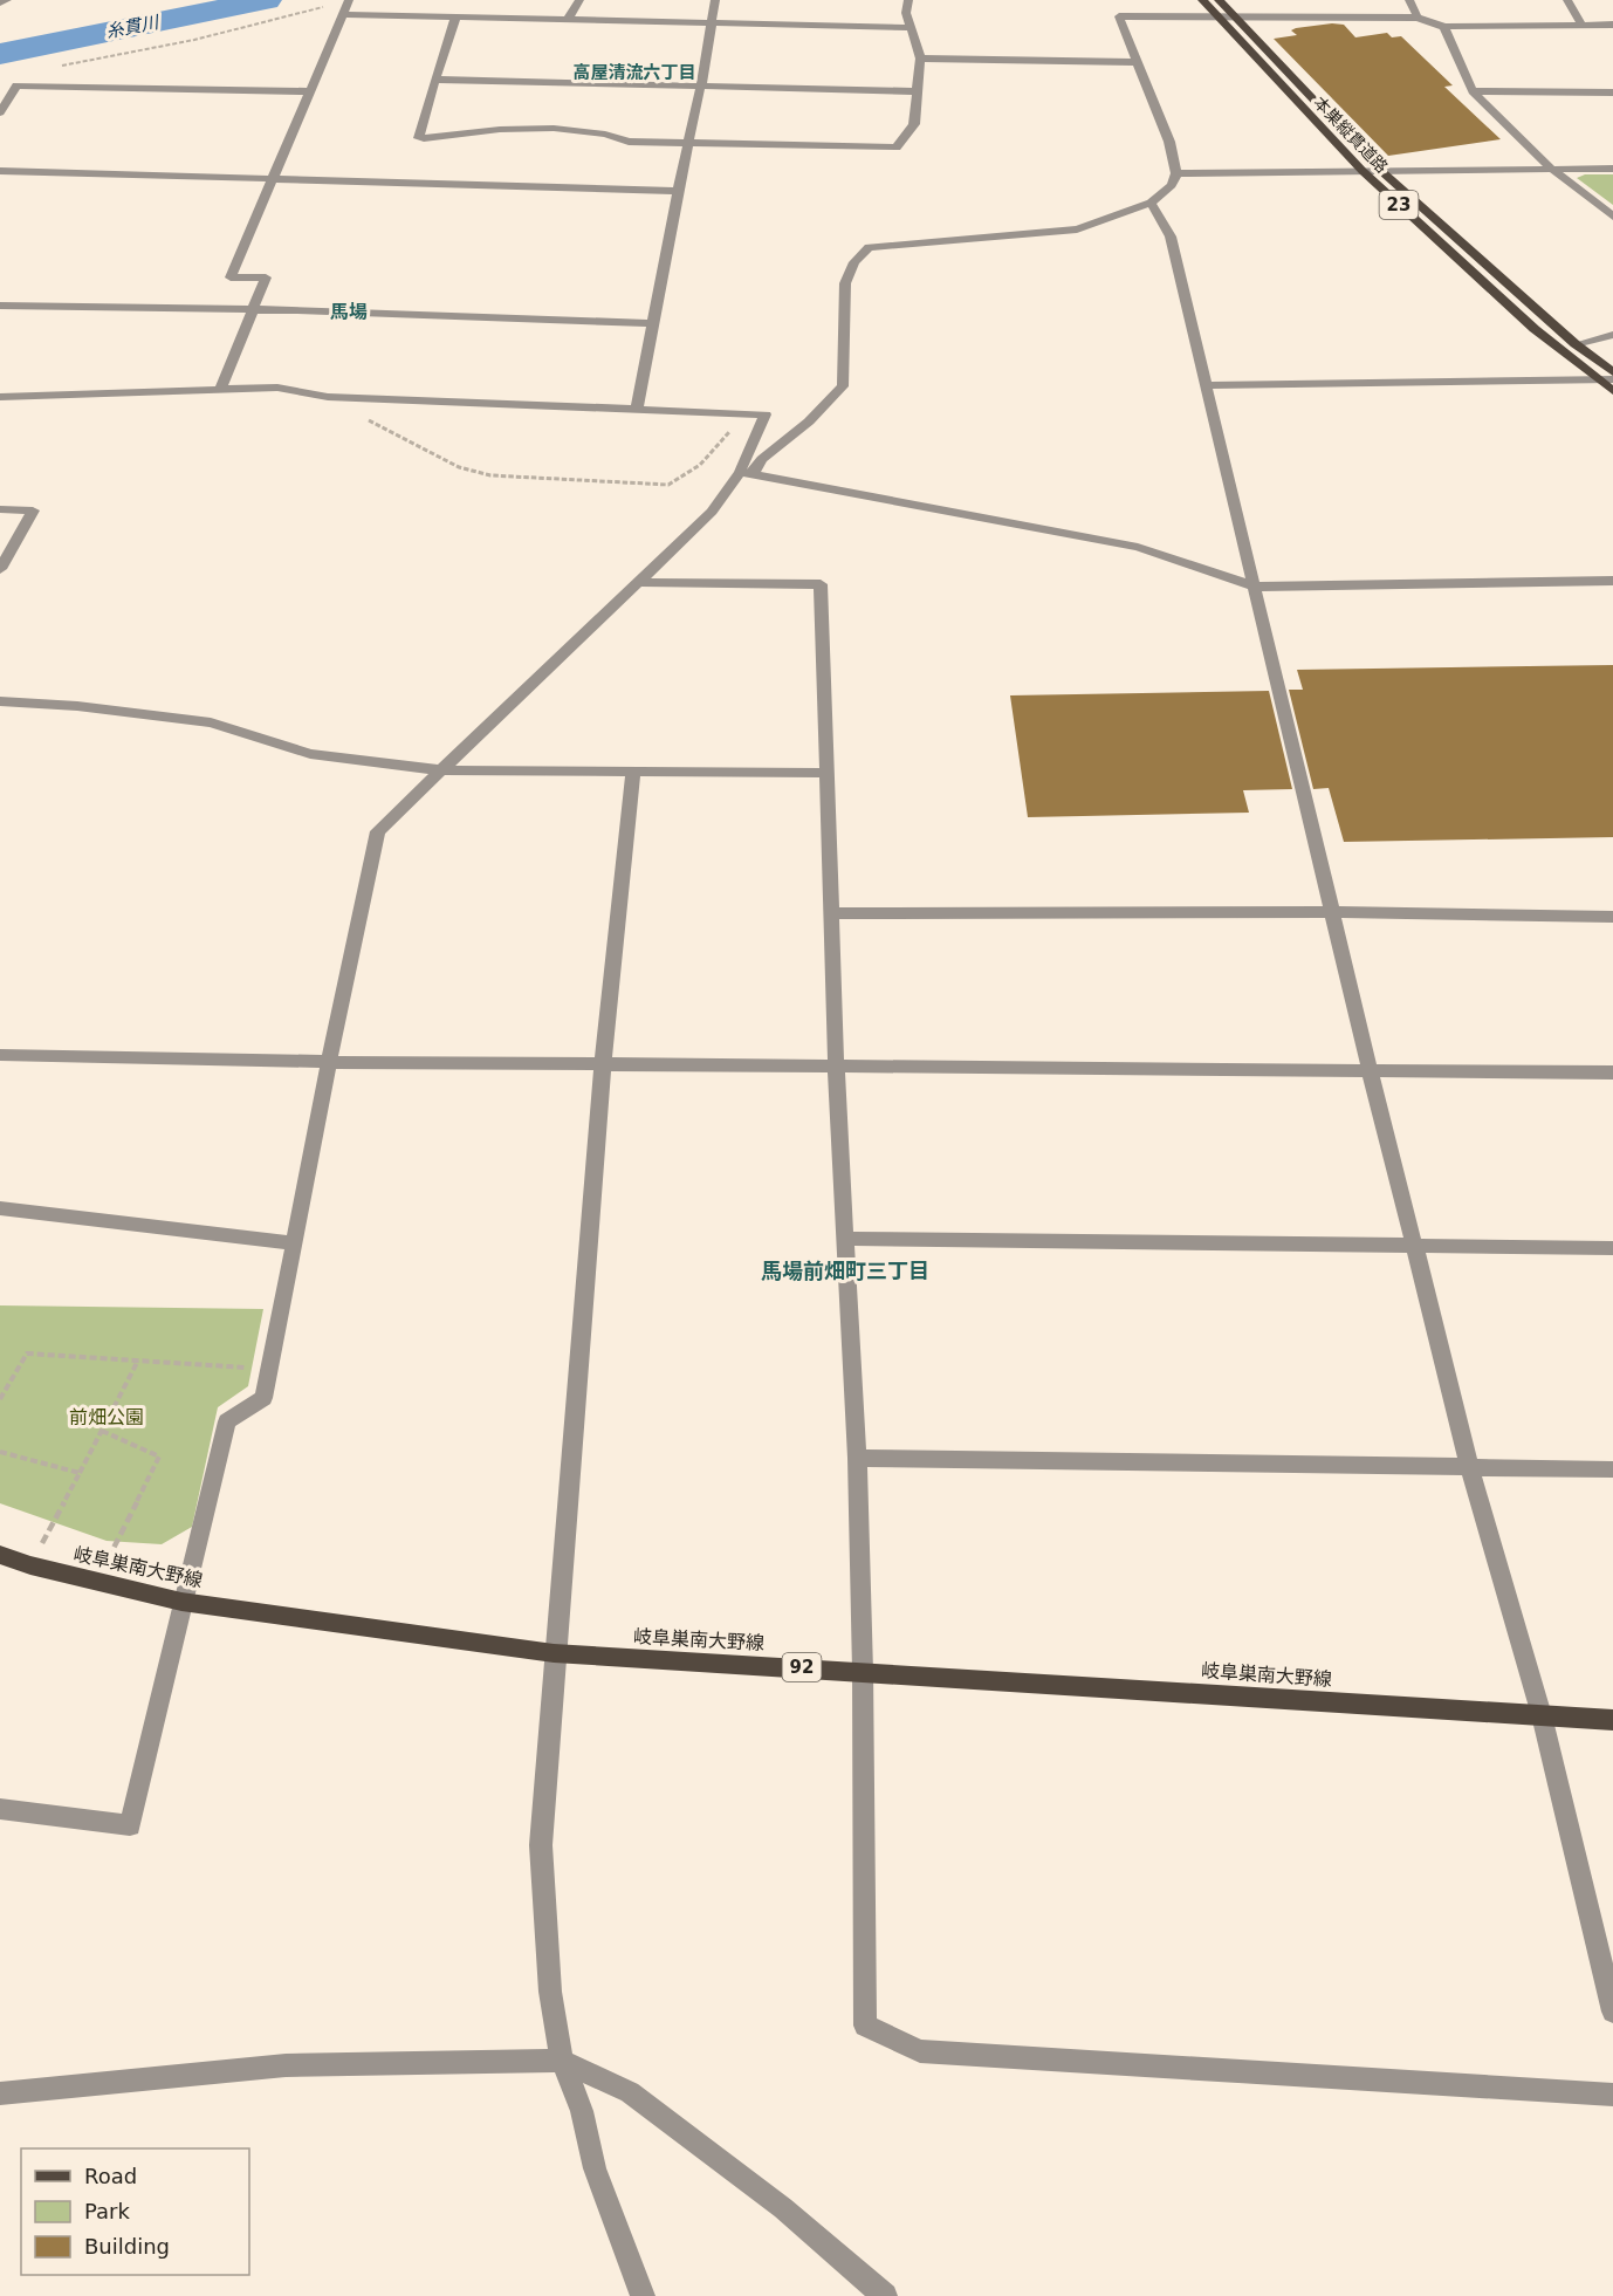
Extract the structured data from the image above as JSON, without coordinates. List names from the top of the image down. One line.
{"streets":{"main road":["本巣縦貫道路","23","岐阜巣南大野線","92"]},"districts":["高屋清流六丁目","馬場","馬場前畑町三丁目"],"water":["糸貫川"],"parks":["前畑公園"],"legend":["Road","Park","Building"]}
